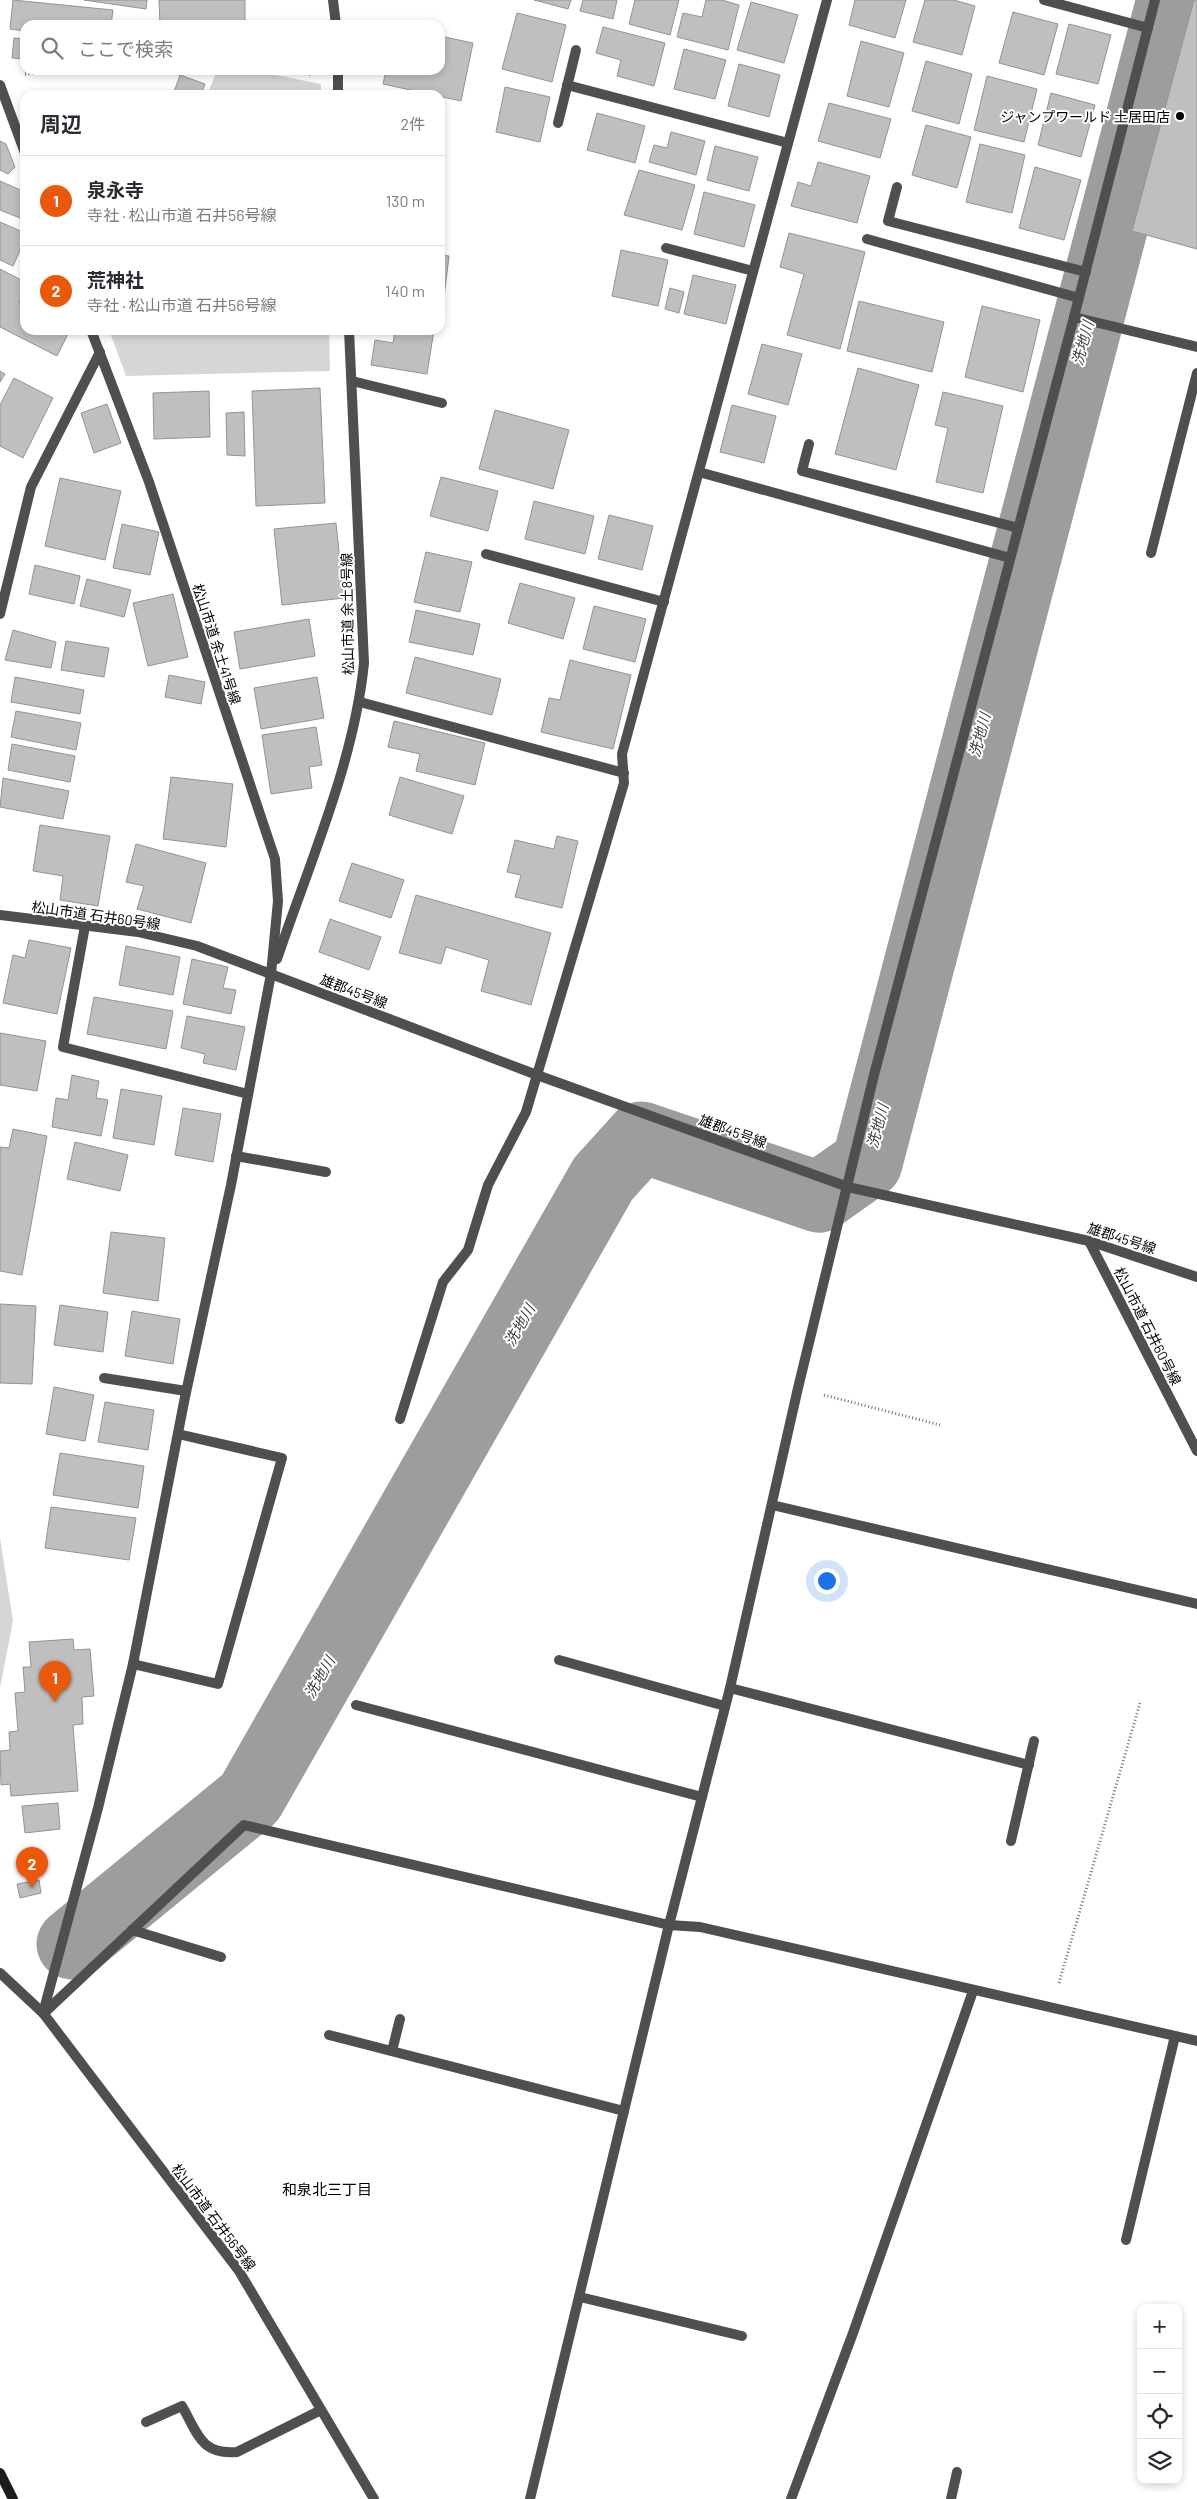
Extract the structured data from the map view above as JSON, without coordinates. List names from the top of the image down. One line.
{"streets":{"street":["松山市道 余土8号線","松山市道 余土41号線","松山市道 石井60号線","雄郡45号線","松山市道 石井56号線"]},"crossings":[["松山市道 余土8号線","松山市道 余土41号線"],["松山市道 余土8号線","松山市道 石井60号線"],["松山市道 余土8号線","雄郡45号線"],["松山市道 余土41号線","松山市道 石井60号線"],["松山市道 余土41号線","雄郡45号線"],["松山市道 石井60号線","雄郡45号線"]],"districts":["和泉北三丁目"],"water":["洗地川"],"places":["ジャンプワールド 土居田店"],"page":{"search":"ここで検索","heading":["周辺","2件"],"list":[{"mark":"1","name":"泉永寺","note":"寺社 · 松山市道 石井56号線","value":"130 m"},{"mark":"2","name":"荒神社","note":"寺社 · 松山市道 石井56号線","value":"140 m"}],"pins":["1","2"],"map_buttons":["+","−"]}}
